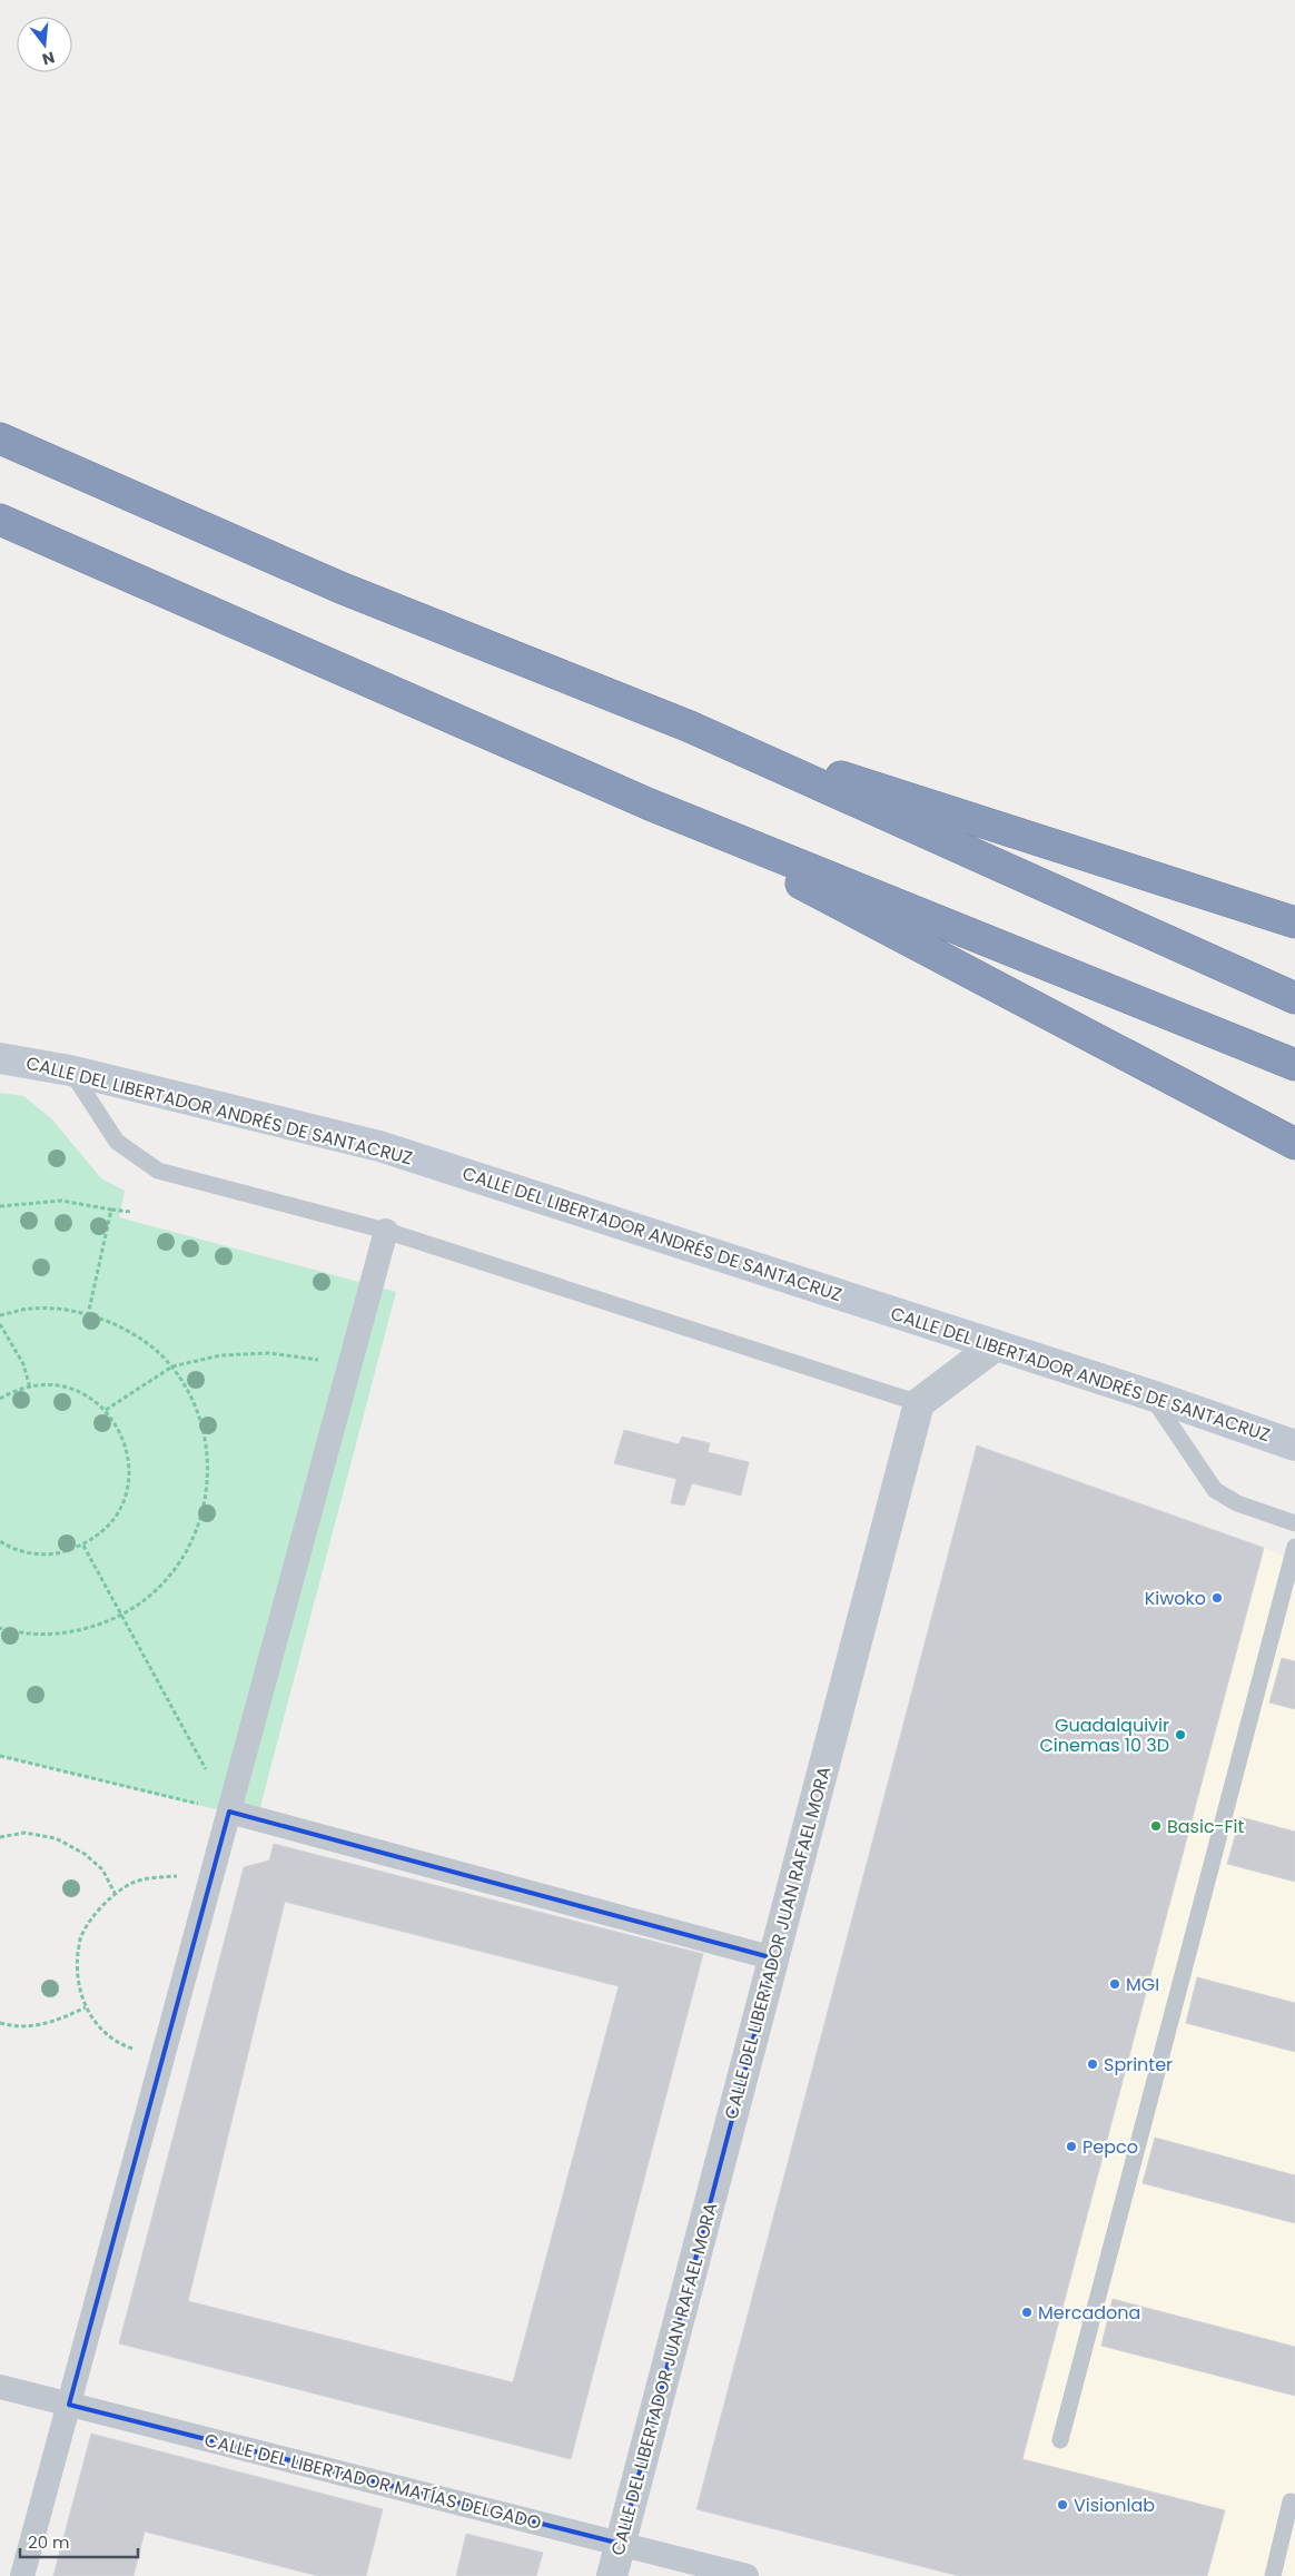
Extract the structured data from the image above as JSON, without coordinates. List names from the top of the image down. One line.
{"streets":{"main road":["CALLE DEL LIBERTADOR ANDRÉS DE SANTACRUZ"],"street":["CALLE DEL LIBERTADOR JUAN RAFAEL MORA","CALLE DEL LIBERTADOR MATÍAS DELGADO"]},"crossings":[["CALLE DEL LIBERTADOR JUAN RAFAEL MORA","CALLE DEL LIBERTADOR MATÍAS DELGADO"]],"places":["Kiwoko","Guadalquivir Cinemas 10 3D","Basic-Fit","MGI","Sprinter","Pepco","Mercadona","Visionlab"],"scale_bar":"20 m","north":"bottom"}
